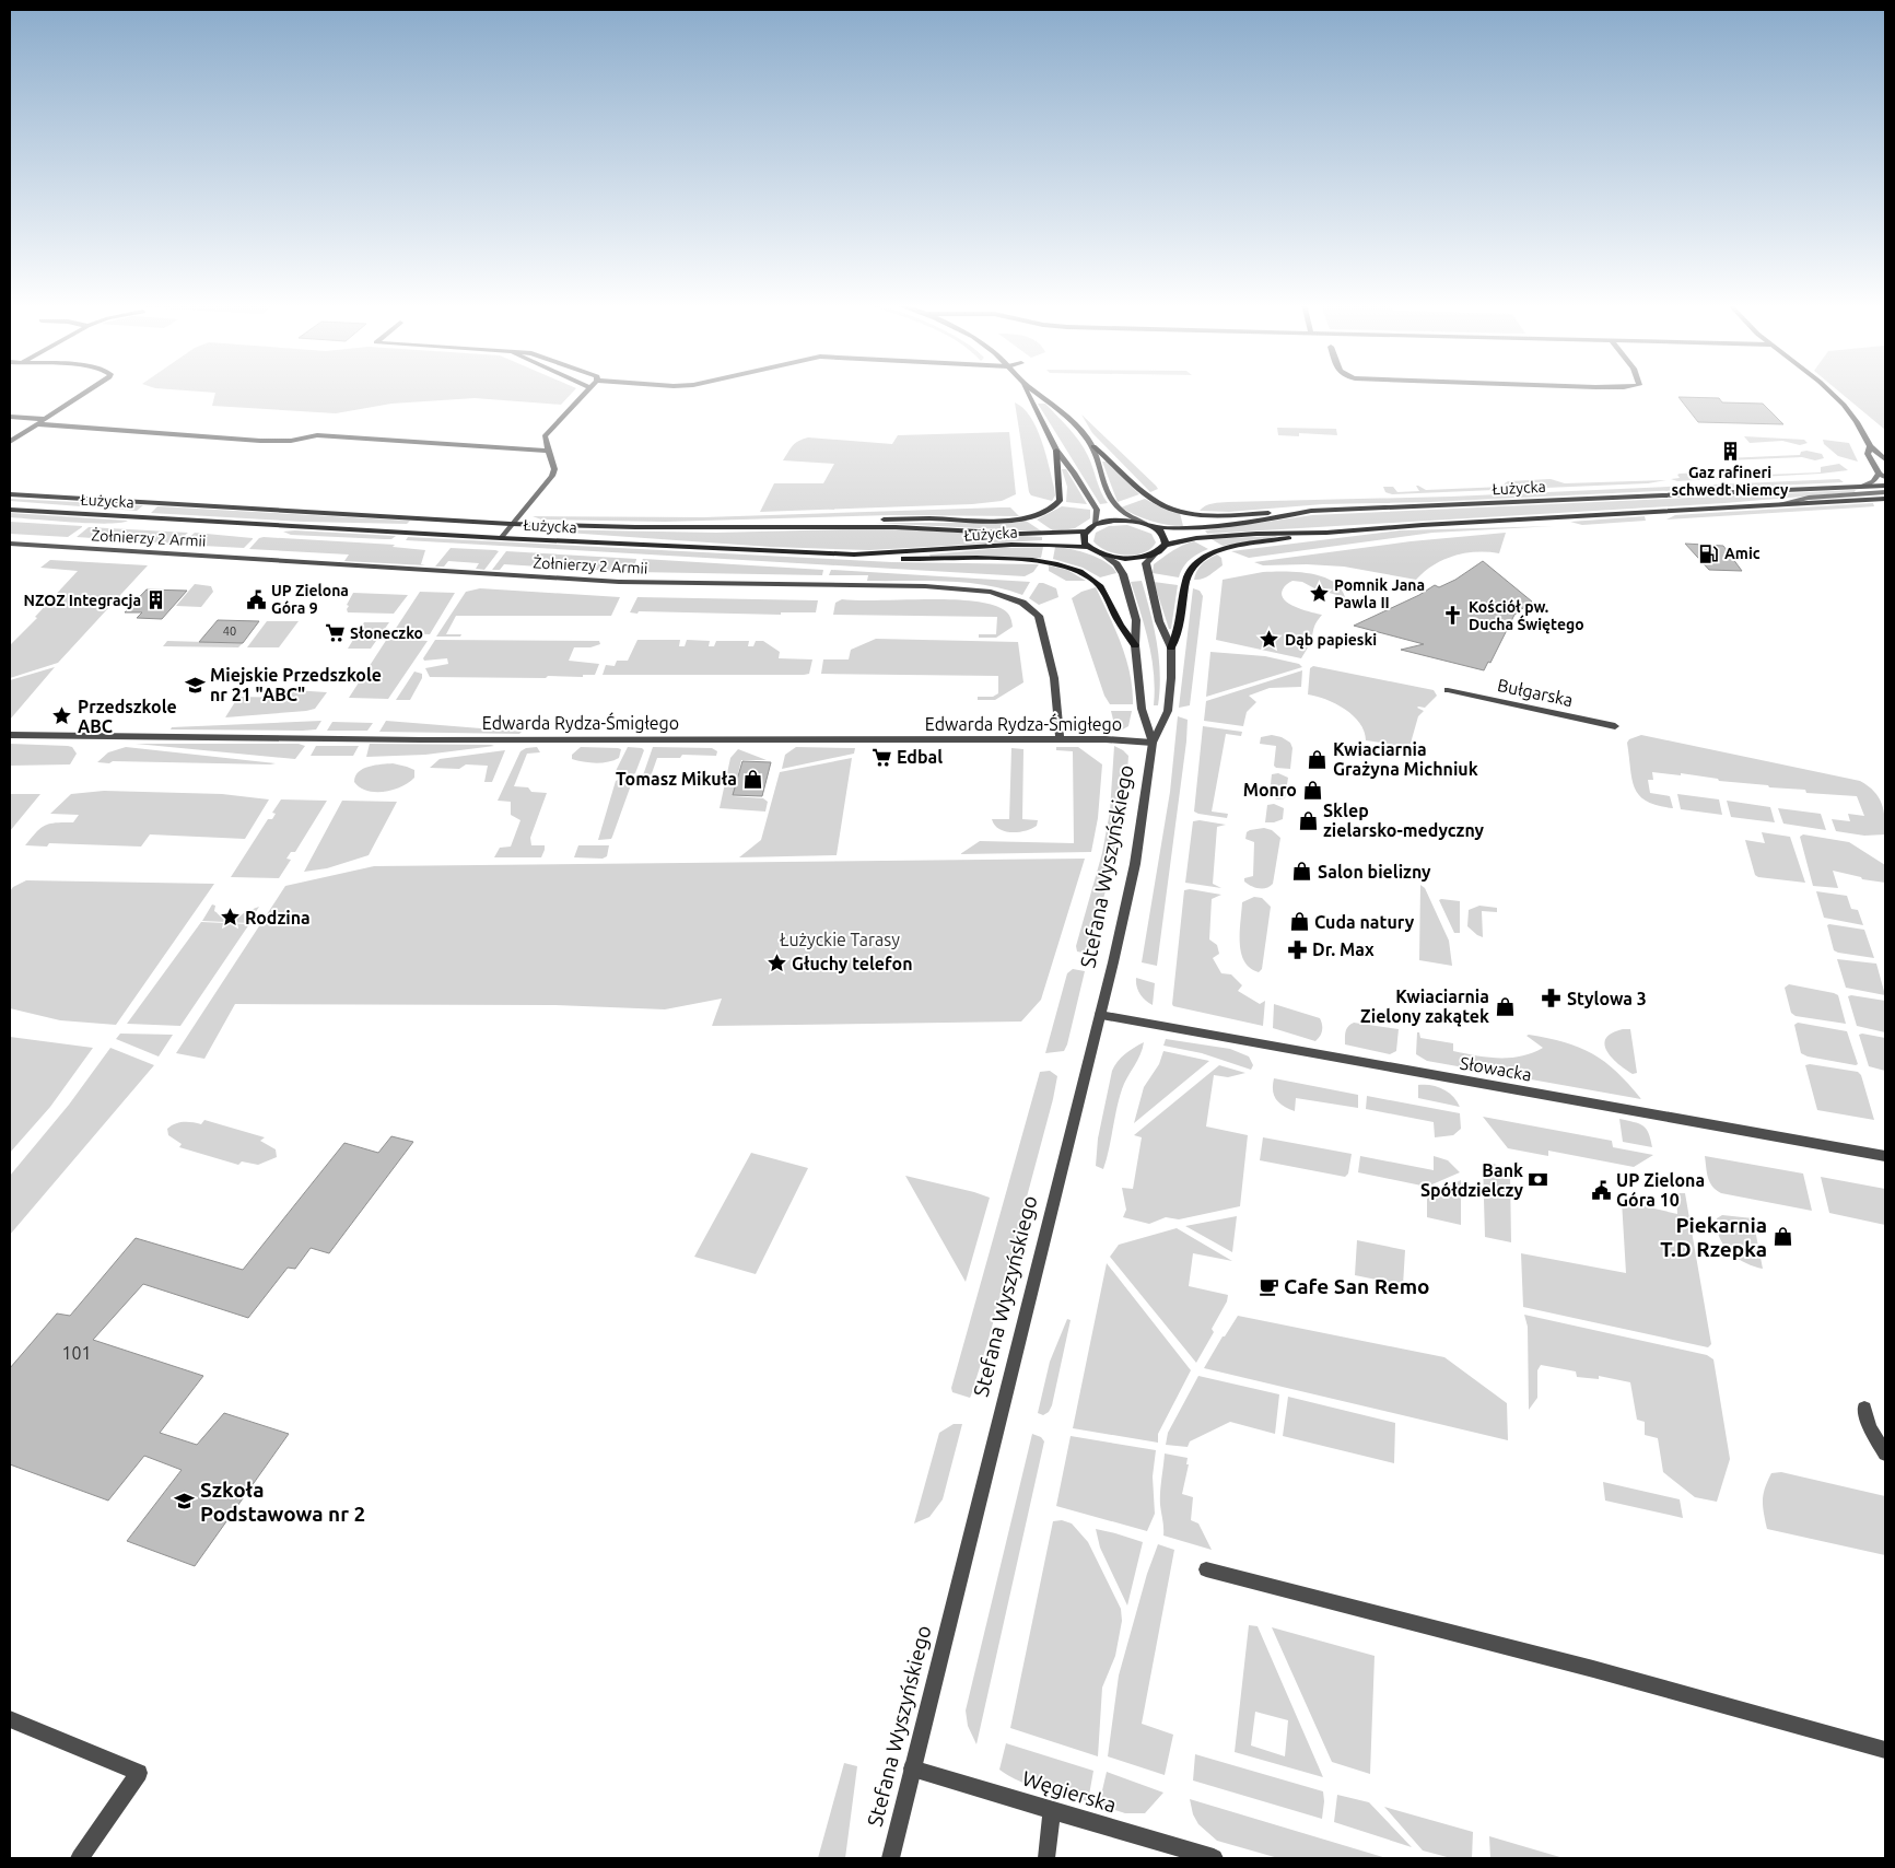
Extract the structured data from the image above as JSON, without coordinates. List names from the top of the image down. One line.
{"streets":{"main road":["Łużycka"],"street":["Żołnierzy 2 Armii","Bułgarska","Edwarda Rydza-Śmigłego","Stefana Wyszyńskiego","Słowacka","Węgierska"]},"crossings":[["Żołnierzy 2 Armii","Edwarda Rydza-Śmigłego"],["Edwarda Rydza-Śmigłego","Stefana Wyszyńskiego"],["Stefana Wyszyńskiego","Słowacka"],["Stefana Wyszyńskiego","Węgierska"]],"parks":["Łużyckie Tarasy"],"places":{"building":["Gaz rafineri schwedt Niemcy","NZOZ Integracja"],"fuel station":["Amic"],"place":["Pomnik Jana Pawla II","Dąb papieski","Przedszkole ABC","Rodzina","Głuchy telefon"],"public building":["UP Zielona Góra 9","UP Zielona Góra 10"],"church":["Kościół pw. Ducha Świętego"],"supermarket":["Słoneczko","Edbal"],"school or university":["Miejskie Przedszkole nr 21 \"ABC\"","Szkoła Podstawowa nr 2"],"shop":["Kwiaciarnia Grażyna Michniuk","Tomasz Mikuła","Monro","Sklep zielarsko-medyczny","Salon bielizny","Cuda natury","Kwiaciarnia Zielony zakątek","Piekarnia T.D Rzepka"],"pharmacy":["Dr. Max","Stylowa 3"],"bank":["Bank Spółdzielczy"],"cafe":["Cafe San Remo"]},"house_numbers":["40","101"]}
